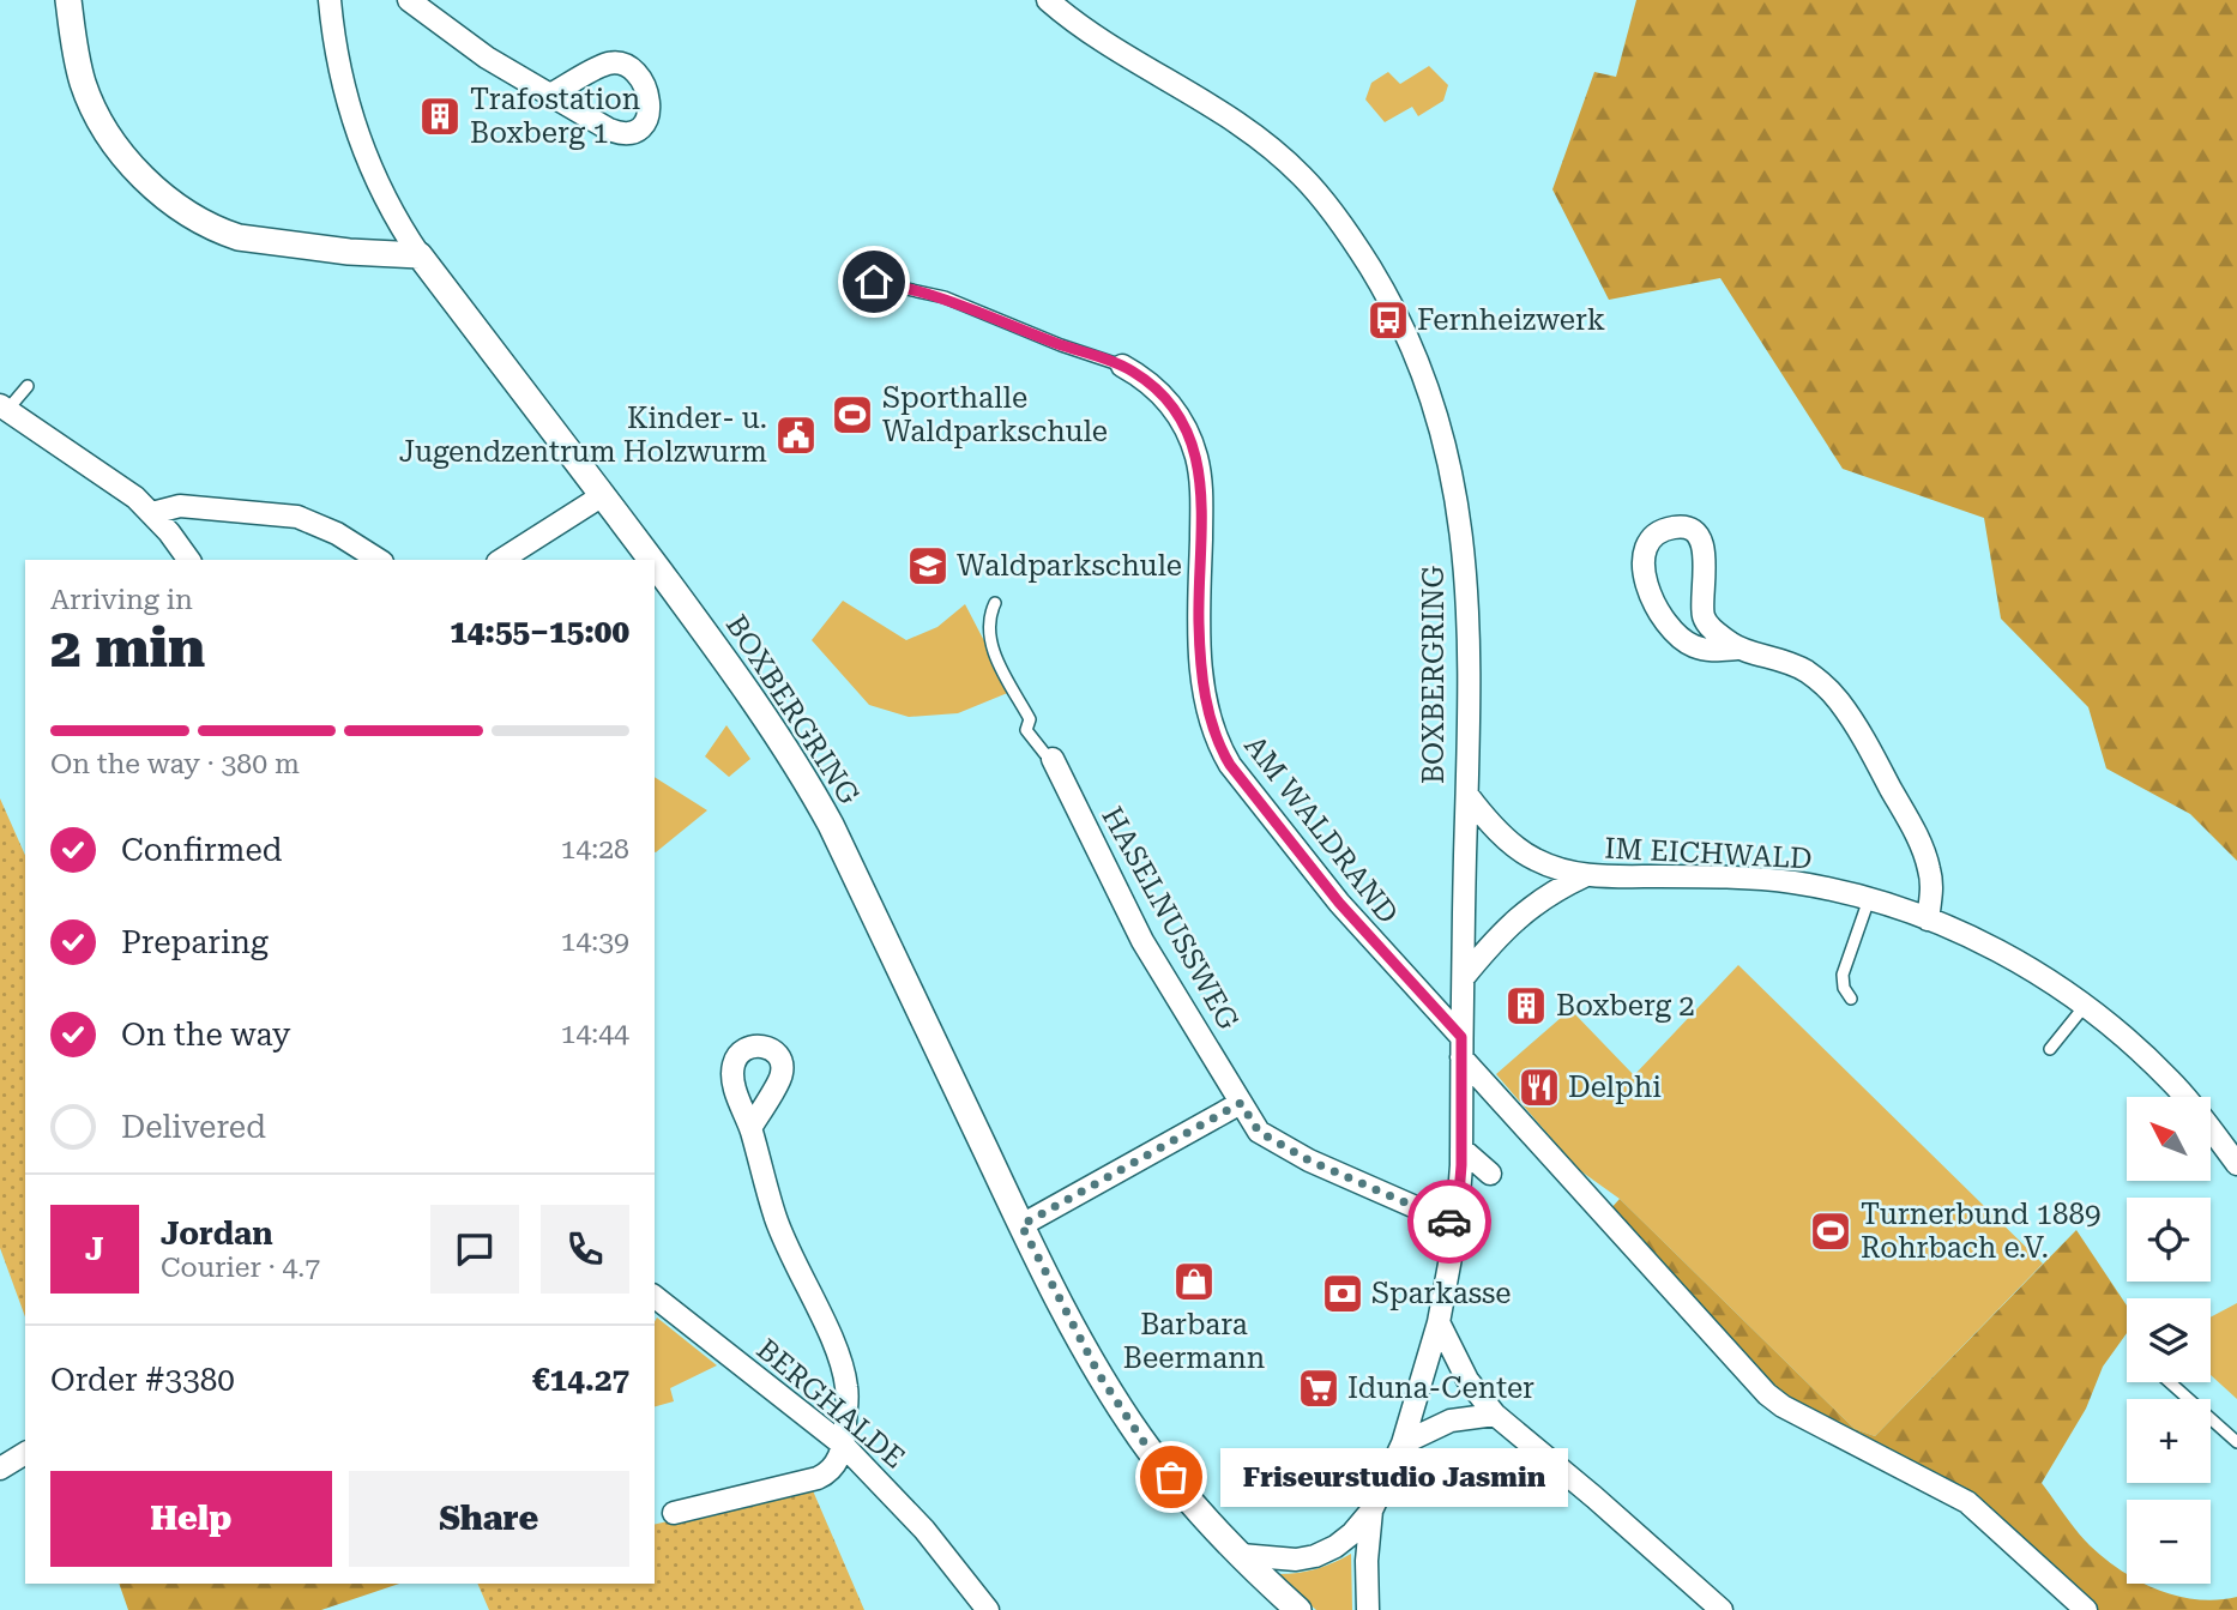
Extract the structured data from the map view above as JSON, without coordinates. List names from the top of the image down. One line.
{"streets":{"street":["BOXBERGRING","AM WALDRAND","IM EICHWALD","HASELNUSSWEG","BERGHALDE"]},"crossings":[["BOXBERGRING","AM WALDRAND"],["BOXBERGRING","IM EICHWALD"],["BOXBERGRING","HASELNUSSWEG"]],"places":{"building":["Trafostation Boxberg 1","Boxberg 2"],"bus stop":["Fernheizwerk"],"sports":["Sporthalle Waldparkschule","Turnerbund 1889 Rohrbach e.V."],"public building":["Kinder- u. Jugendzentrum Holzwurm"],"school or university":["Waldparkschule"],"restaurant":["Delphi"],"shop":["Barbara Beermann"],"bank":["Sparkasse"],"supermarket":["Iduna-Center"],"other":["Friseurstudio Jasmin"]},"north":"top left","page":{"heading":["2 min","Arriving in","14:55–15:00"],"panel":["Jordan","Courier · 4.7","Order #3380","€14.27"],"bar":"On the way · 380 m","list":[["Confirmed","14:28"],["Preparing","14:39"],["On the way","14:44"],"Delivered"],"map_buttons":["+","−"],"round":"J","bubble":"Friseurstudio Jasmin","buttons":["Help","Share"]}}
